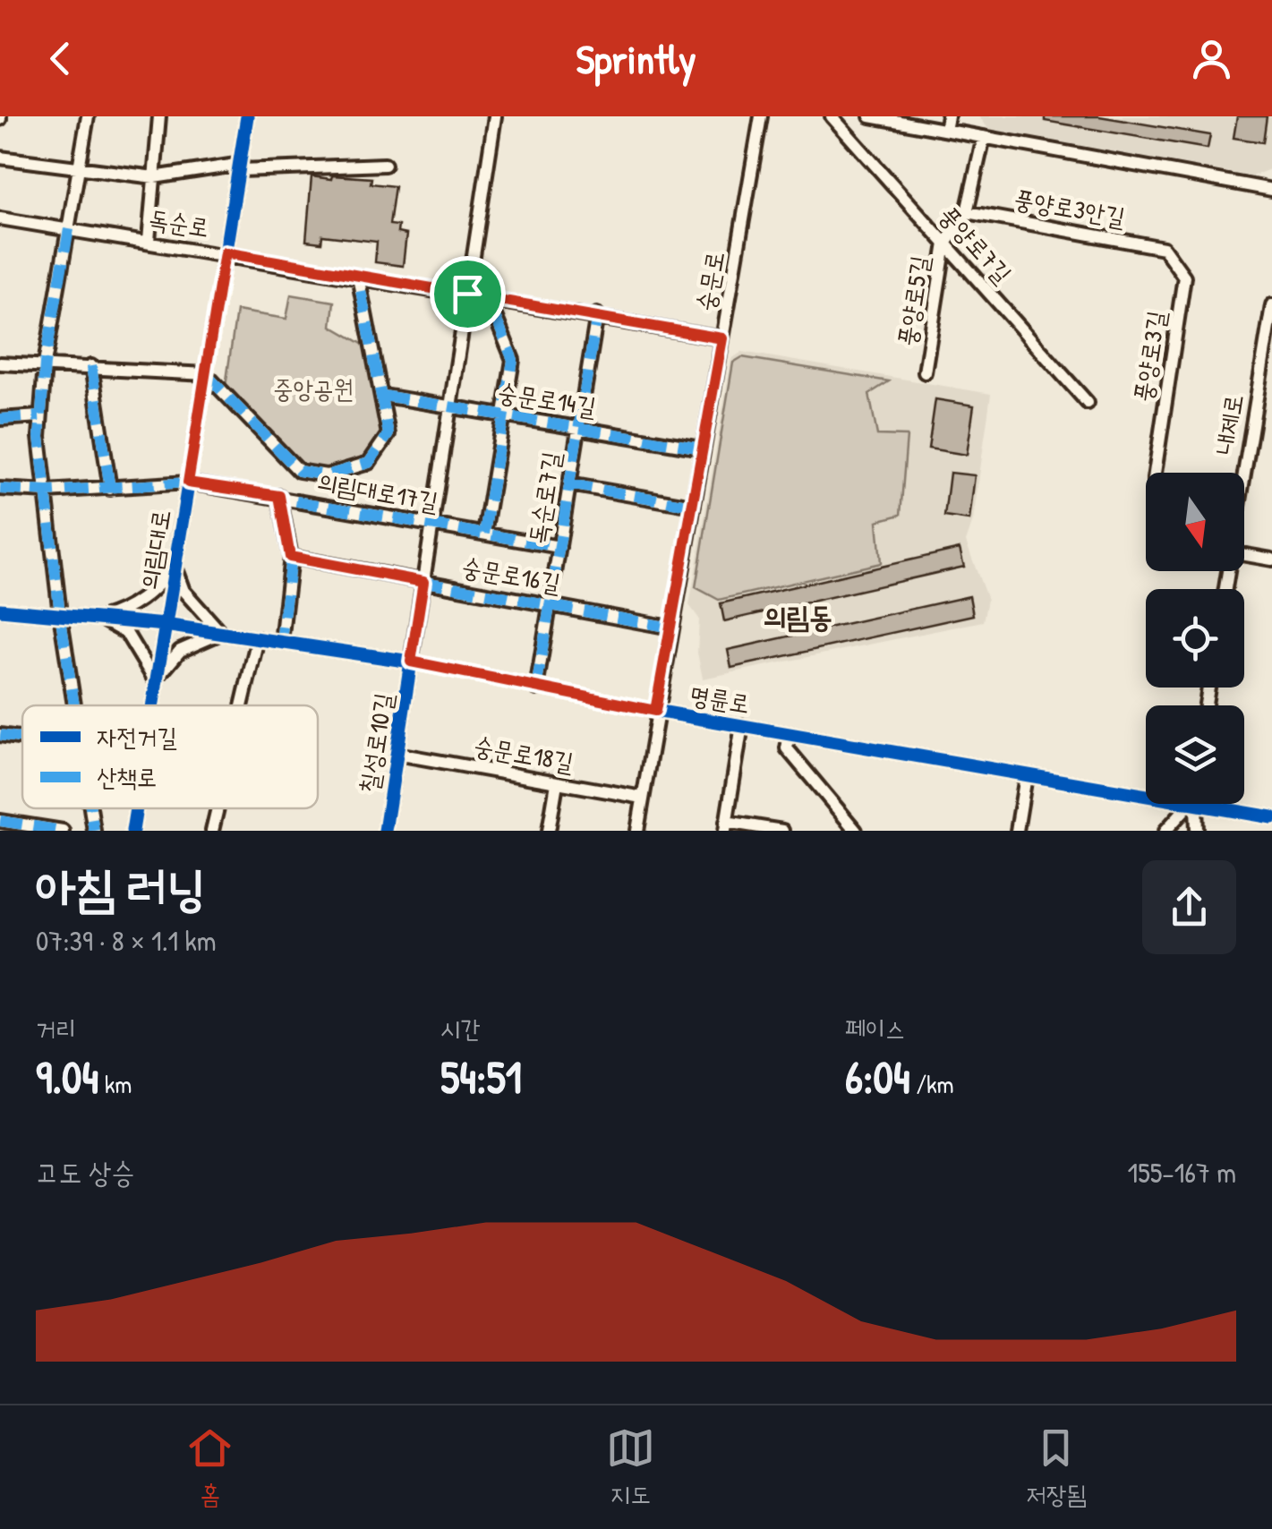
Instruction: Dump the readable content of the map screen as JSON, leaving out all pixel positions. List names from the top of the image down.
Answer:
{
  "streets": {
    "street": [
      "풍양로3안길",
      "독순로",
      "풍양로7길",
      "숭문로",
      "풍양로5길",
      "풍양로3길",
      "숭문로14길",
      "내제로",
      "의림대로17길",
      "독순로7길",
      "의림대로",
      "숭문로16길",
      "명륜로",
      "칠성로10길",
      "숭문로18길"
    ]
  },
  "crossings": [
    ["풍양로3안길", "풍양로5길"],
    ["풍양로3안길", "풍양로3길"],
    ["독순로", "숭문로"],
    ["독순로", "독순로7길"],
    ["독순로", "의림대로"],
    ["독순로", "칠성로10길"],
    ["풍양로7길", "풍양로5길"],
    ["숭문로", "숭문로14길"],
    ["숭문로", "숭문로16길"],
    ["숭문로", "명륜로"],
    ["숭문로", "숭문로18길"],
    ["숭문로14길", "독순로7길"],
    ["숭문로14길", "칠성로10길"],
    ["의림대로17길", "독순로7길"],
    ["의림대로17길", "의림대로"],
    ["의림대로17길", "칠성로10길"],
    ["독순로7길", "숭문로16길"],
    ["독순로7길", "명륜로"],
    ["의림대로", "명륜로"],
    ["숭문로16길", "칠성로10길"],
    ["명륜로", "칠성로10길"],
    ["칠성로10길", "숭문로18길"]
  ],
  "districts": ["의림동"],
  "parks": ["중앙공원"],
  "legend": ["자전거길", "산책로"],
  "north": "bottom",
  "page": {
    "header": "Sprintly",
    "heading": ["아침 러닝", "07:39 · 8 × 1.1 km"],
    "stats": [
      ["거리", "9.04 km"],
      ["시간", "54:51"],
      ["페이스", "6:04 /km"]
    ],
    "chart": ["고도 상승", "155–167 m"],
    "tabs": ["홈", "지도", "저장됨"]
  }
}
